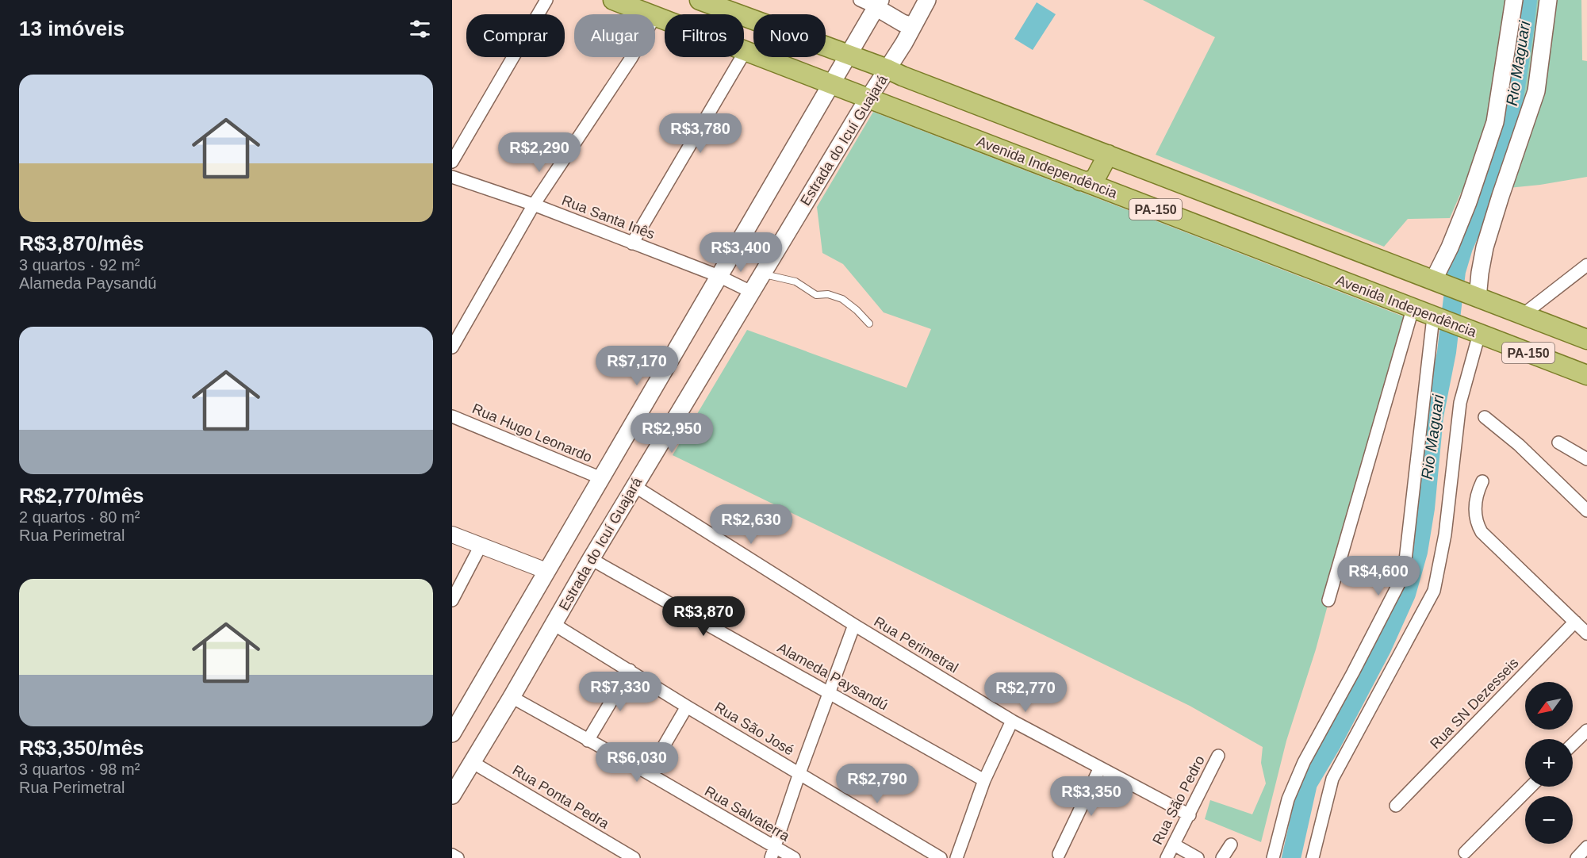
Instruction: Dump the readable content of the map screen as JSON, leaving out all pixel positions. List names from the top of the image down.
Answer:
{
  "streets": {
    "main road": ["Estrada do Icuí Guajará", "Avenida Independência", "PA-150"],
    "street": [
      "Rua Santa Inês",
      "Rua Hugo Leonardo",
      "Rua Perimetral",
      "Alameda Paysandú",
      "Rua SN Dezesseis",
      "Rua São José",
      "Rua Ponta Pedra",
      "Rua São Pedro",
      "Rua Salvaterra"
    ]
  },
  "crossings": [
    ["Estrada do Icuí Guajará", "Avenida Independência"],
    ["Estrada do Icuí Guajará", "PA-150"],
    ["Estrada do Icuí Guajará", "Rua Santa Inês"],
    ["Estrada do Icuí Guajará", "Rua Perimetral"],
    ["Estrada do Icuí Guajará", "Alameda Paysandú"],
    ["Estrada do Icuí Guajará", "Rua São José"],
    ["Estrada do Icuí Guajará", "Rua Ponta Pedra"],
    ["Estrada do Icuí Guajará", "Rua Salvaterra"],
    ["Rua Perimetral", "Rua São Pedro"]
  ],
  "water": ["Rio Maguari"],
  "north": "bottom left",
  "page": {
    "heading": "13 imóveis",
    "chip": [
      "Comprar",
      "Alugar",
      "Filtros",
      "Novo"
    ],
    "list": [
      {
        "name": "R$3,870/mês",
        "note": "3 quartos · 92 m² · Alameda Paysandú"
      },
      {
        "name": "R$2,770/mês",
        "note": "2 quartos · 80 m² · Rua Perimetral"
      },
      {
        "name": "R$3,350/mês",
        "note": "3 quartos · 98 m² · Rua Perimetral"
      }
    ],
    "price": [
      "R$3,780",
      "R$2,290",
      "R$3,400",
      "R$7,170",
      "R$2,950",
      "R$2,630",
      "R$4,600",
      "R$3,870",
      "R$7,330",
      "R$2,770",
      "R$6,030",
      "R$2,790",
      "R$3,350"
    ],
    "map_buttons": ["+", "−"]
  }
}
